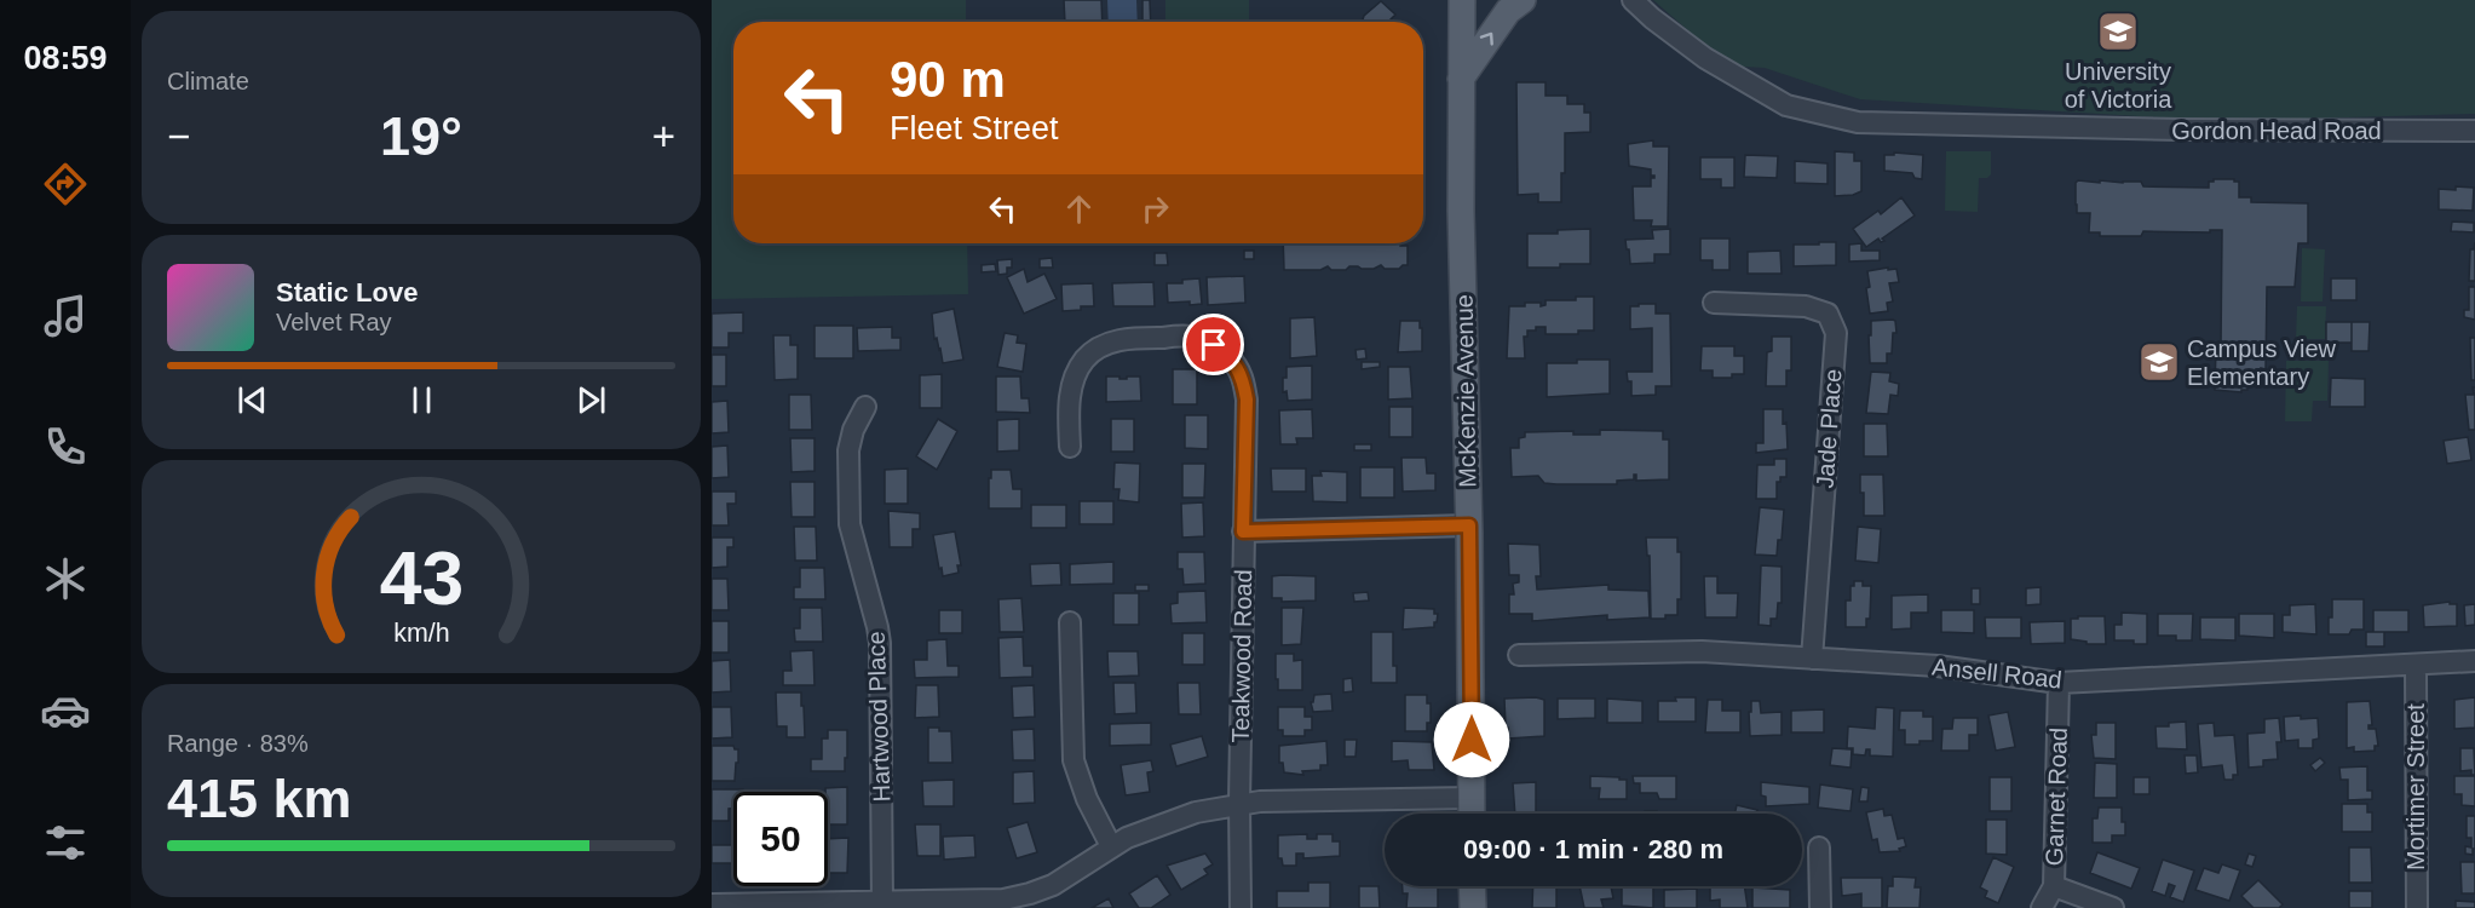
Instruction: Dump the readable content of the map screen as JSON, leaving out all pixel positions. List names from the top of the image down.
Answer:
{
  "streets": {
    "main road": ["McKenzie Avenue"],
    "street": [
      "Gordon Head Road",
      "Jade Place",
      "Teakwood Road",
      "Ansell Road",
      "Hartwood Place",
      "Mortimer Street",
      "Garnet Road"
    ]
  },
  "crossings": [
    ["Jade Place", "Ansell Road"],
    ["Ansell Road", "Mortimer Street"],
    ["Ansell Road", "Garnet Road"]
  ],
  "places": {
    "school or university": ["University of Victoria", "Campus View Elementary"]
  },
  "page": {
    "tabs": "08:59",
    "tile": [
      "Climate",
      ["Range · 83%", "415 km"]
    ],
    "turn": ["90 m", "Fleet Street"],
    "heat": ["−", "19°", "+"],
    "song": ["Static Love", "Velvet Ray"],
    "limit": "50",
    "trip": "09:00 · 1 min · 280 m",
    "gauge": ["43", "km/h"]
  }
}
